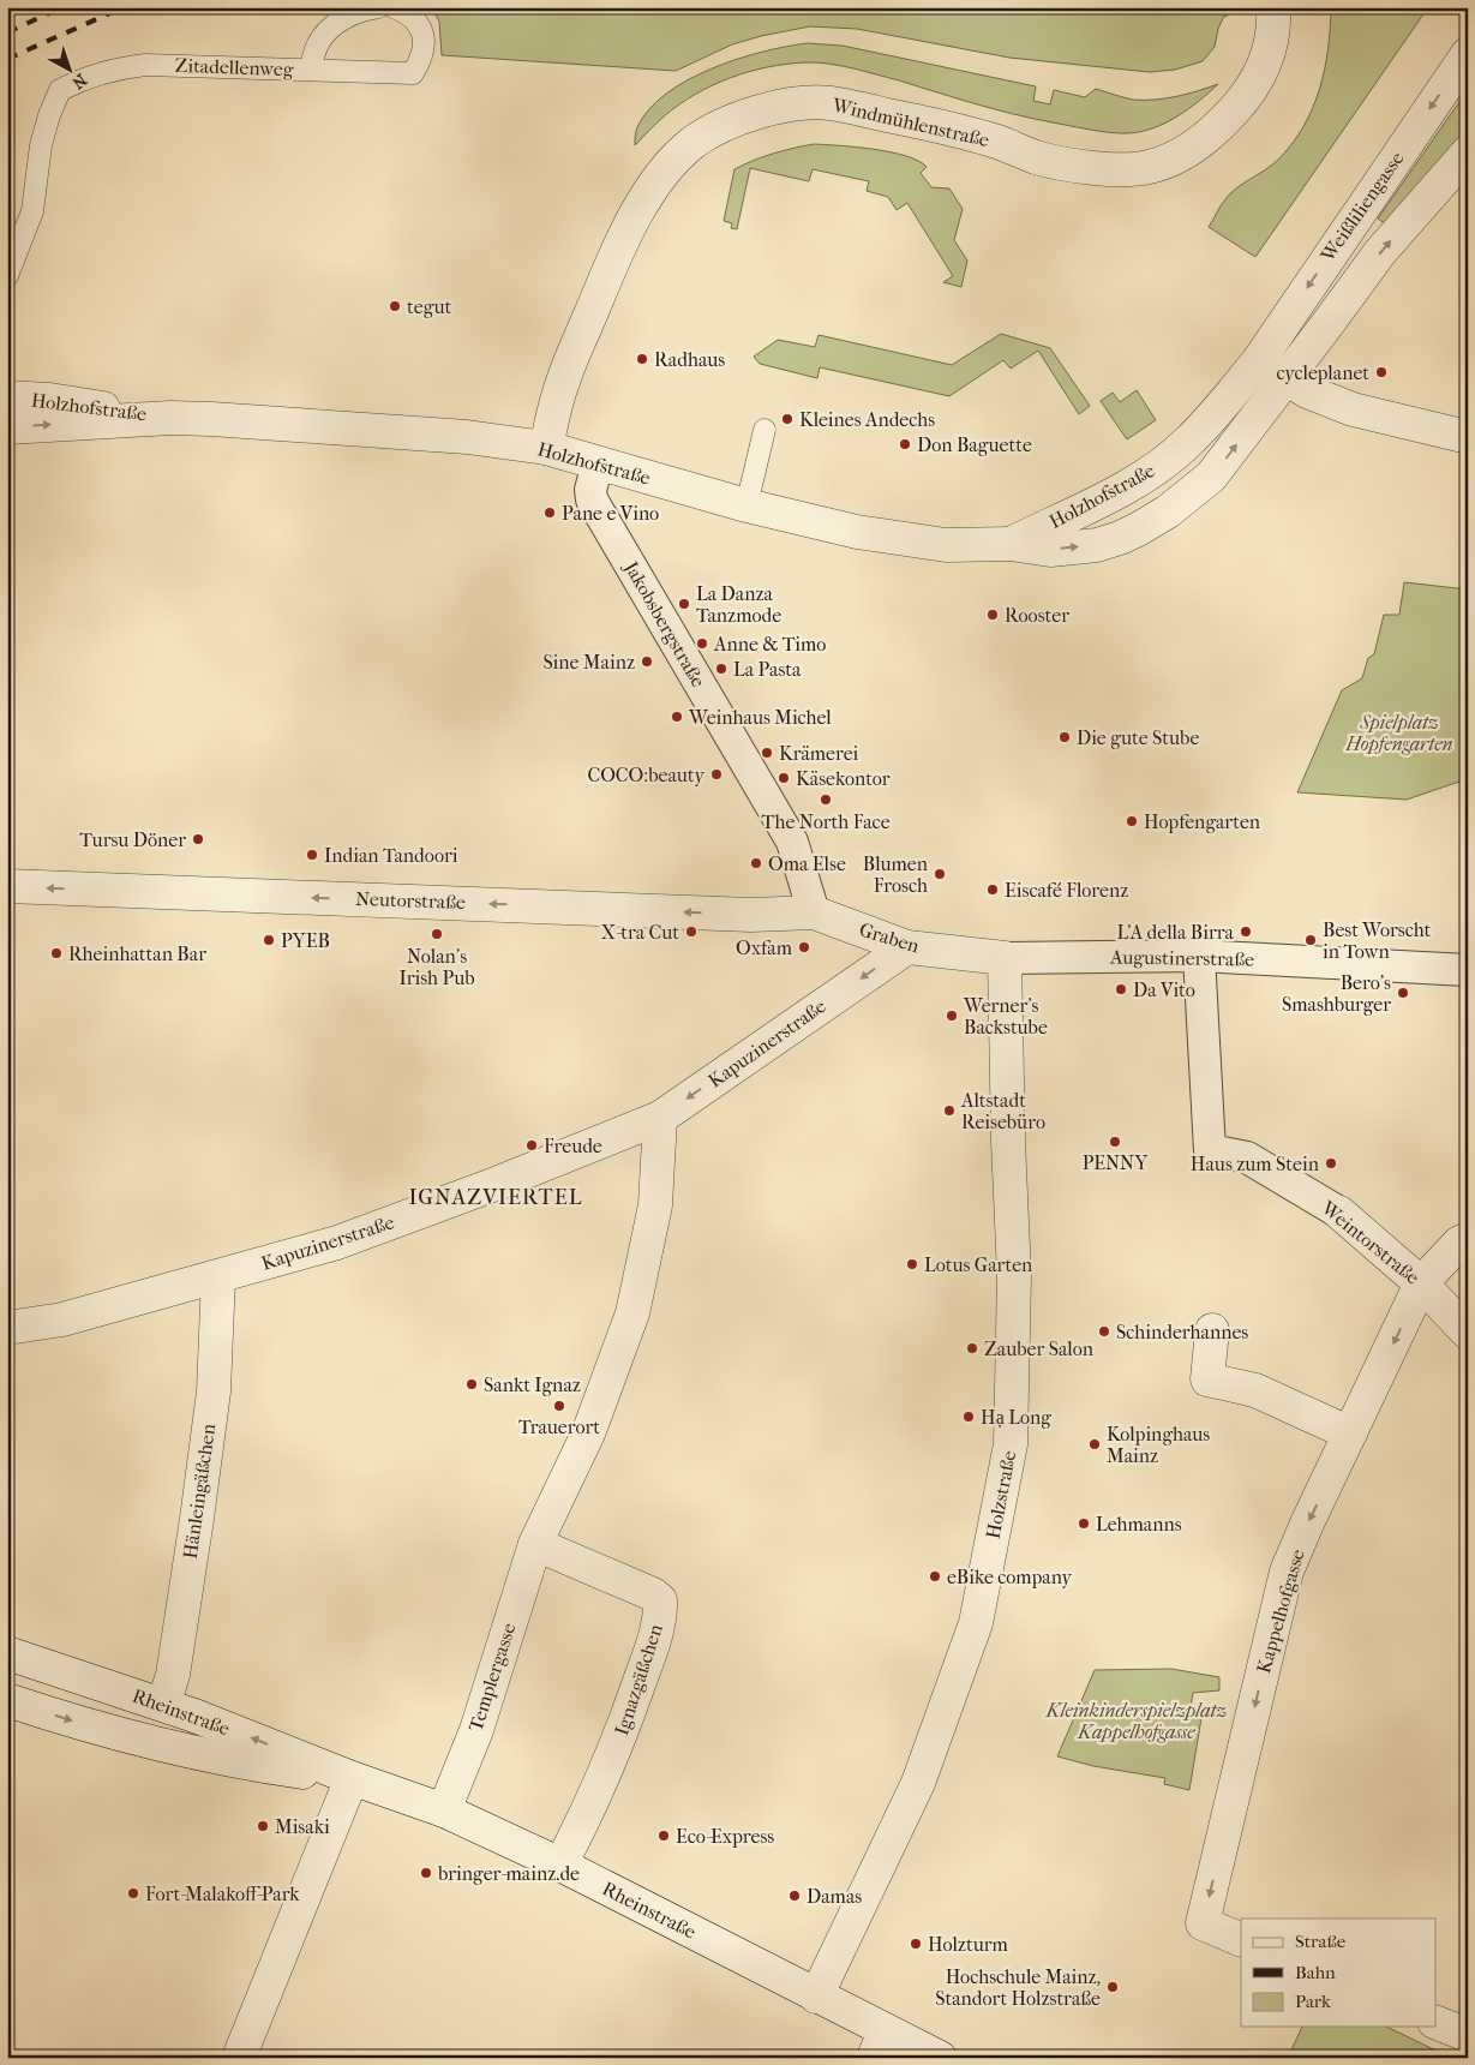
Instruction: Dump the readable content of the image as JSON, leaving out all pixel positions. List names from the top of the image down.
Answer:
{
  "streets": {
    "street": [
      "Windmühlenstraße",
      "Weißliliengasse",
      "Holzhofstraße",
      "Jakobsbergstraße",
      "Neutorstraße",
      "Graben",
      "Augustinerstraße",
      "Kapuzinerstraße",
      "Weintorstraße",
      "Hänleingäßchen",
      "Holzstraße",
      "Kappelhofgasse",
      "Templergasse",
      "Ignazgäßchen",
      "Rheinstraße"
    ],
    "lane": ["Zitadellenweg"]
  },
  "crossings": [
    ["Windmühlenstraße", "Holzhofstraße"],
    ["Weißliliengasse", "Holzhofstraße"],
    ["Holzhofstraße", "Jakobsbergstraße"],
    ["Jakobsbergstraße", "Neutorstraße"],
    ["Jakobsbergstraße", "Graben"],
    ["Neutorstraße", "Graben"],
    ["Graben", "Augustinerstraße"],
    ["Graben", "Kapuzinerstraße"],
    ["Graben", "Holzstraße"],
    ["Augustinerstraße", "Weintorstraße"],
    ["Augustinerstraße", "Holzstraße"],
    ["Kapuzinerstraße", "Hänleingäßchen"],
    ["Weintorstraße", "Kappelhofgasse"],
    ["Hänleingäßchen", "Rheinstraße"],
    ["Holzstraße", "Rheinstraße"],
    ["Templergasse", "Ignazgäßchen"],
    ["Templergasse", "Rheinstraße"],
    ["Ignazgäßchen", "Rheinstraße"]
  ],
  "one_way": ["Neutorstraße", "Kappelhofgasse"],
  "districts": ["IGNAZVIERTEL"],
  "parks": ["Spielplatz Hopfengarten", "Kleinkinderspielzplatz Kappelhofgasse"],
  "places": [
    "tegut",
    "Radhaus",
    "cycleplanet",
    "Kleines Andechs",
    "Don Baguette",
    "Pane e Vino",
    "La Danza Tanzmode",
    "Rooster",
    "Anne & Timo",
    "Sine Mainz",
    "La Pasta",
    "Weinhaus Michel",
    "Die gute Stube",
    "Krämerei",
    "COCO:beauty",
    "Käsekontor",
    "The North Face",
    "Hopfengarten",
    "Tursu Döner",
    "Indian Tandoori",
    "Oma Else",
    "Blumen Frosch",
    "Eiscafé Florenz",
    "X-tra Cut",
    "L'A della Birra",
    "Nolan's Irish Pub",
    "PYEB",
    "Best Worscht in Town",
    "Oxfam",
    "Rheinhattan Bar",
    "Da Vito",
    "Bero's Smashburger",
    "Werner's Backstube",
    "Altstadt Reisebüro",
    "PENNY",
    "Freude",
    "Haus zum Stein",
    "Lotus Garten",
    "Schinderhannes",
    "Zauber Salon",
    "Sankt Ignaz",
    "Trauerort",
    "Hạ Long",
    "Kolpinghaus Mainz",
    "Lehmanns",
    "eBike company",
    "Misaki",
    "Eco-Express",
    "bringer-mainz.de",
    "Fort-Malakoff-Park",
    "Damas",
    "Holzturm",
    "Hochschule Mainz, Standort Holzstraße"
  ],
  "legend": ["Straße", "Bahn", "Park"],
  "north": "bottom right"
}
